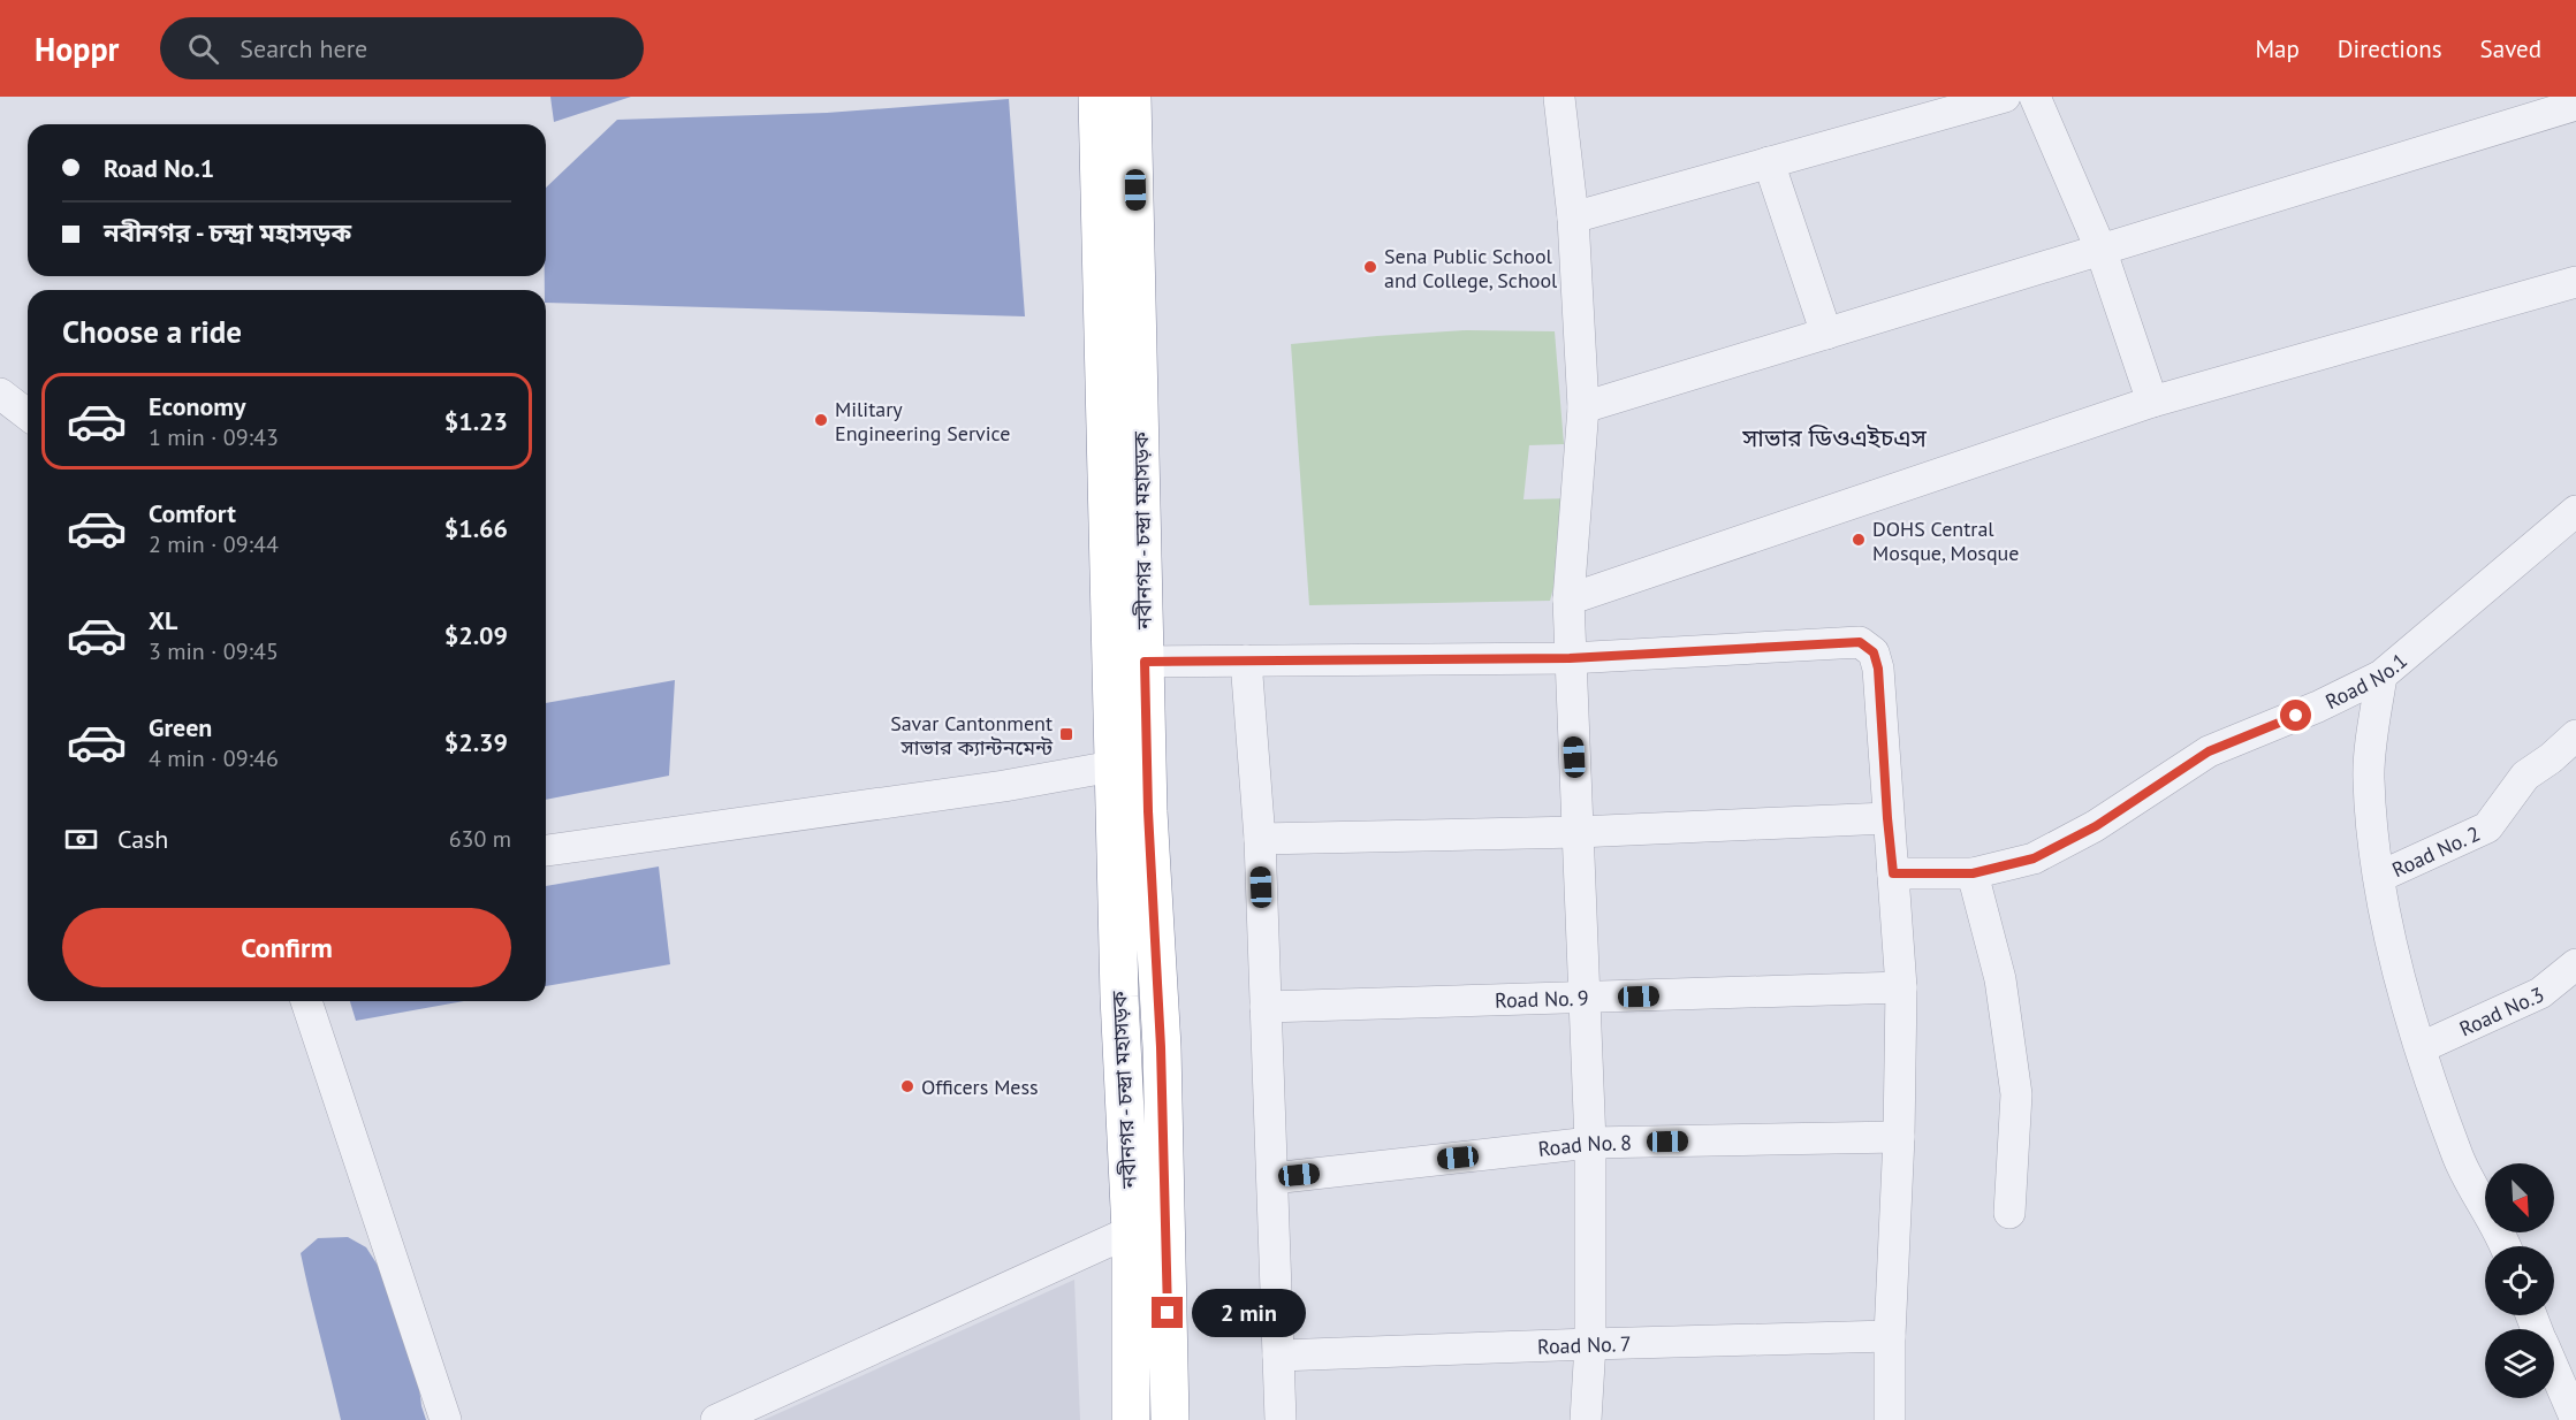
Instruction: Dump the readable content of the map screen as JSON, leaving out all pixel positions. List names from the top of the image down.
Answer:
{
  "streets": {
    "highway": ["নবীনগর - চন্দ্রা মহাসড়ক"],
    "street": [
      "Road No.1",
      "Road No. 2",
      "Road No. 9",
      "Road No.3",
      "Road No. 8",
      "Road No. 7"
    ]
  },
  "districts": ["সাভার ডিওএইচএস"],
  "places": {
    "other": [
      "Sena Public School and College, School",
      "Military Engineering Service",
      "DOHS Central Mosque, Mosque",
      "Officers Mess"
    ],
    "transit": ["Savar Cantonment সাভার ক্যান্টনমেন্ট"]
  },
  "north": "bottom right",
  "page": {
    "header": "Hoppr",
    "search": "Search here",
    "nav": ["Map", "Directions", "Saved"],
    "banner": ["Road No.1", "নবীনগর - চন্দ্রা মহাসড়ক"],
    "heading": "Choose a ride",
    "list": [
      {
        "name": "Economy",
        "note": "1 min · 09:43",
        "value": "$1.23"
      },
      {
        "name": "Comfort",
        "note": "2 min · 09:44",
        "value": "$1.66"
      },
      {
        "name": "XL",
        "note": "3 min · 09:45",
        "value": "$2.09"
      },
      {
        "name": "Green",
        "note": "4 min · 09:46",
        "value": "$2.39"
      }
    ],
    "pay": ["Cash", "630 m"],
    "buttons": "Confirm",
    "bubble": "2 min"
  }
}
